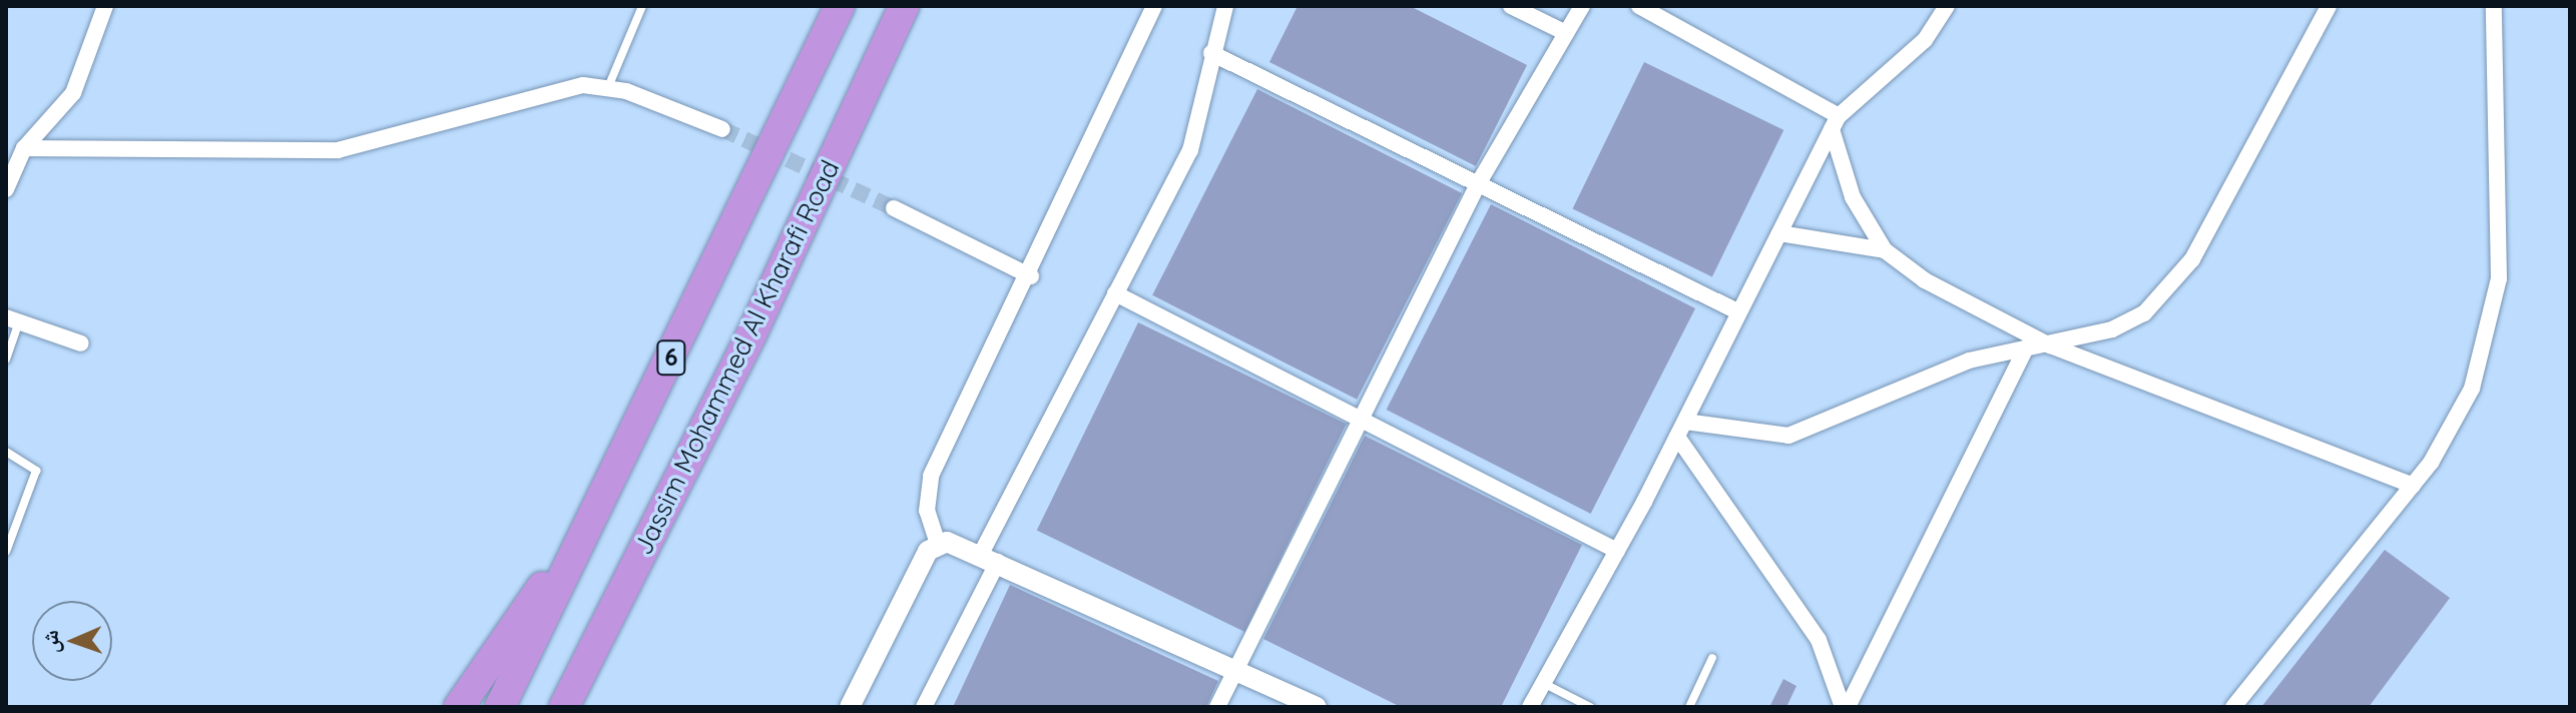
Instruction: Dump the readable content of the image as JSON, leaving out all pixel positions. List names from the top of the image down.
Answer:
{
  "streets": {
    "highway": ["6", "Jassim Mohammed Al Kharafi Road"]
  },
  "north": "left"
}
